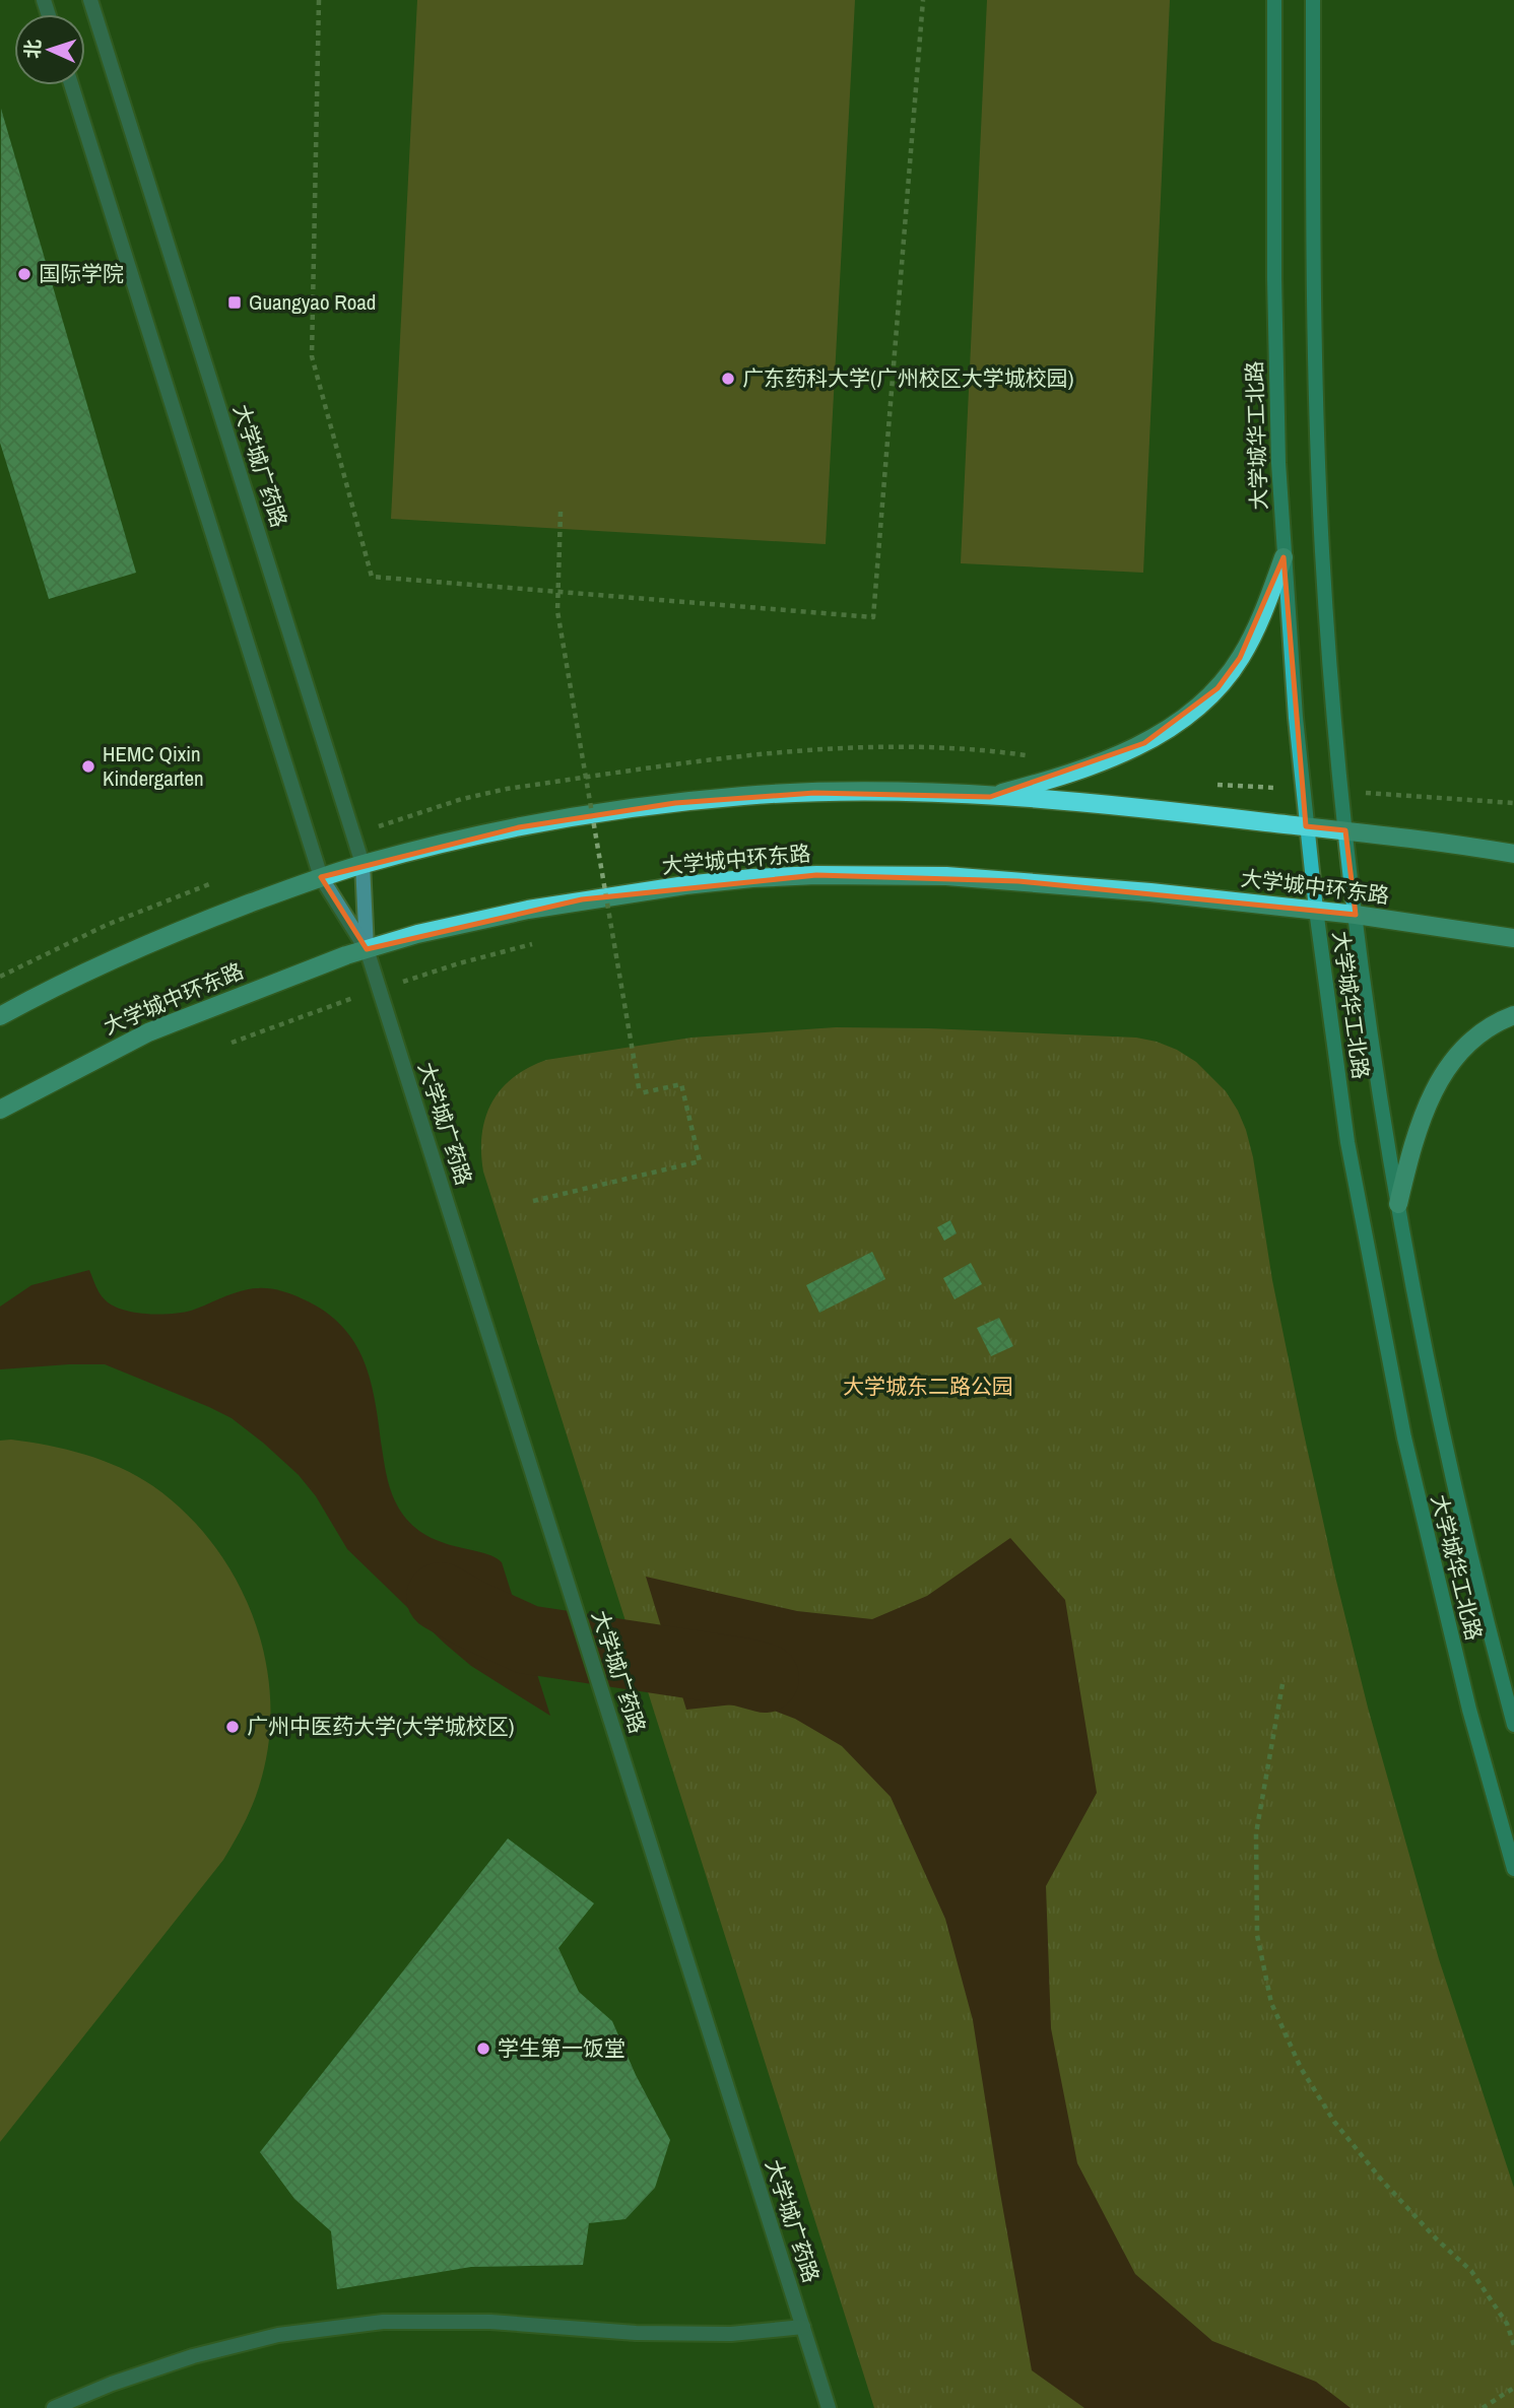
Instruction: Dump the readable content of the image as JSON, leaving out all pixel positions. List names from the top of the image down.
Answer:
{
  "streets": {
    "main road": ["大学城华工北路", "大学城中环东路"],
    "street": ["大学城广药路"]
  },
  "crossings": [
    ["大学城华工北路", "大学城中环东路"],
    ["大学城广药路", "大学城中环东路"]
  ],
  "parks": ["大学城东二路公园"],
  "places": {
    "other": [
      "国际学院",
      "广东药科大学(广州校区大学城校园)",
      "HEMC Qixin Kindergarten",
      "广州中医药大学(大学城校区)",
      "学生第一饭堂"
    ],
    "transit": ["Guangyao Road"]
  },
  "north": "left"
}
